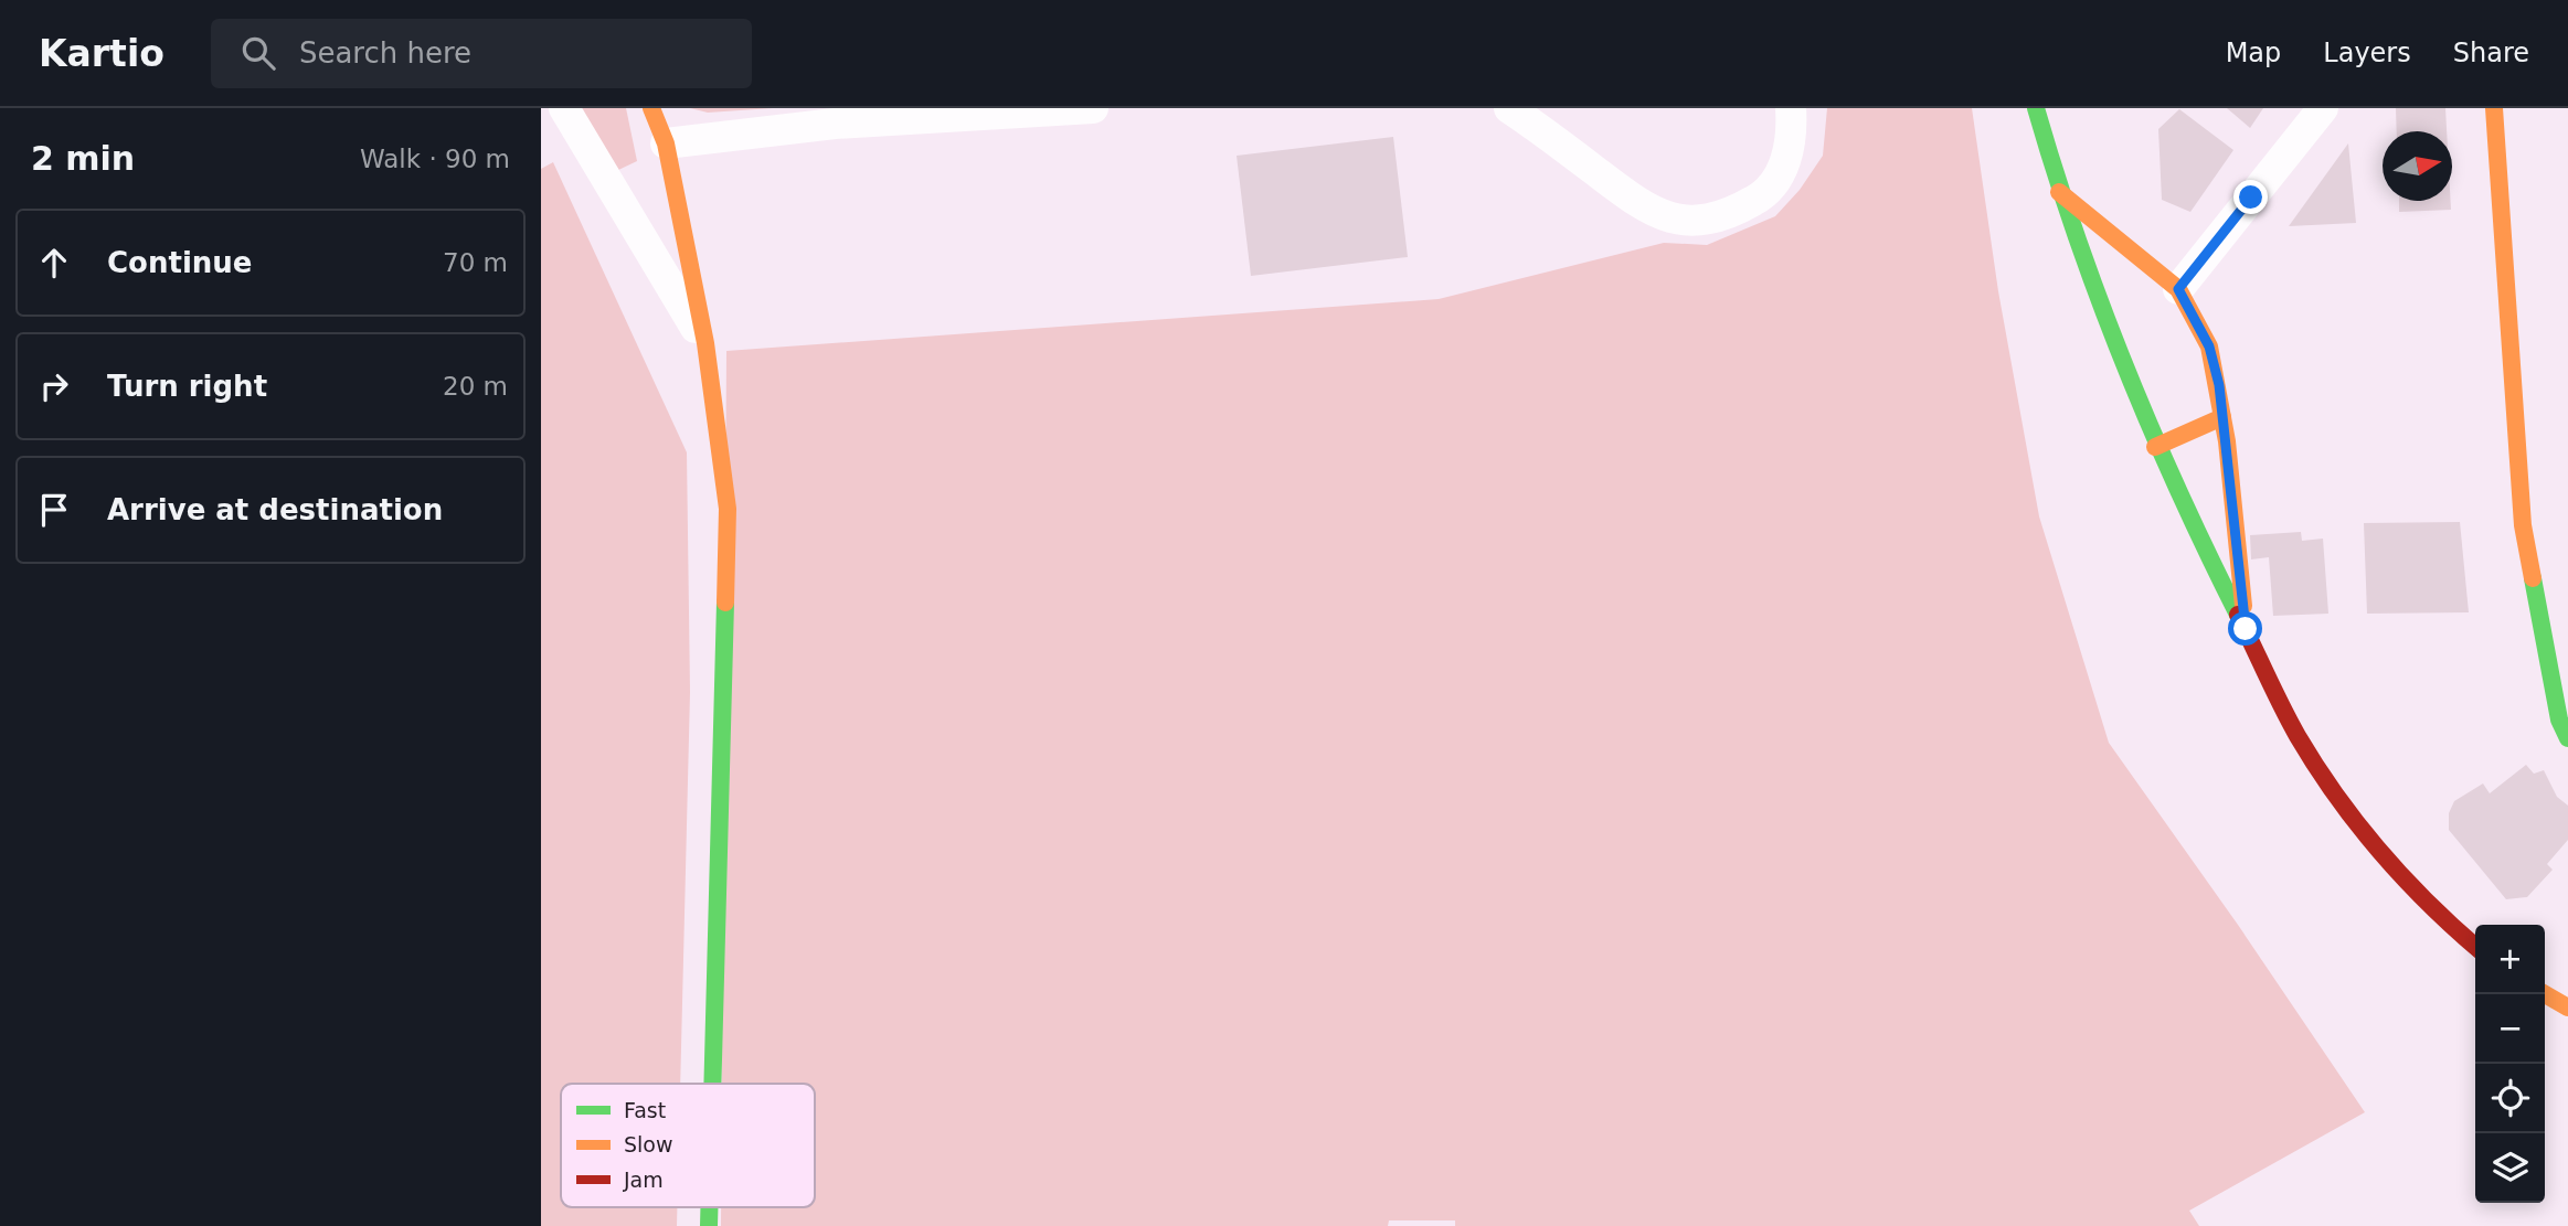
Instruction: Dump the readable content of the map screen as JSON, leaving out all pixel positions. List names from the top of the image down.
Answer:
{
  "legend": ["Fast", "Slow", "Jam"],
  "north": "right",
  "page": {
    "header": "Kartio",
    "search": "Search here",
    "nav": ["Map", "Layers", "Share"],
    "heading": ["2 min", "Walk · 90 m"],
    "list": [
      ["Continue", "70 m"],
      ["Turn right", "20 m"],
      "Arrive at destination"
    ],
    "map_buttons": ["+", "−"]
  }
}
